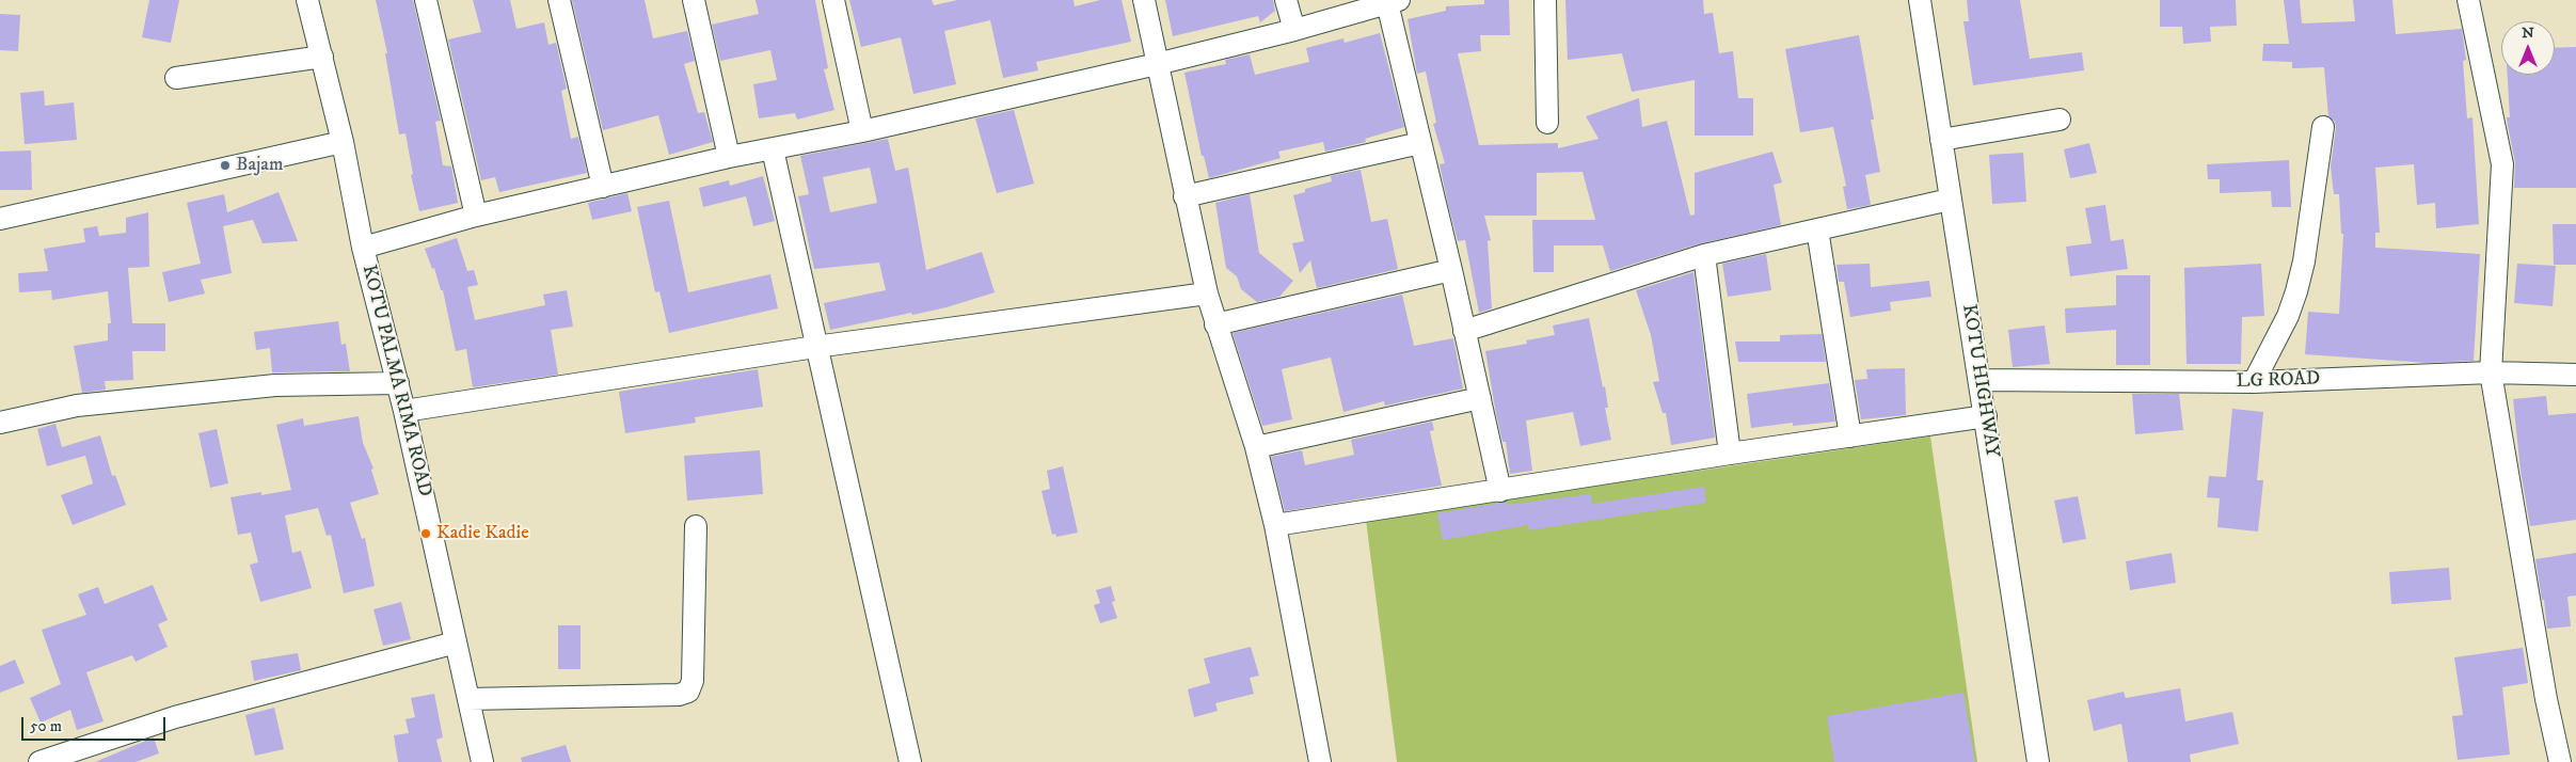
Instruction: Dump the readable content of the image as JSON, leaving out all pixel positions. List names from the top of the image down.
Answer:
{
  "streets": {
    "street": ["KOTU PALMA RIMA ROAD", "KOTU HIGHWAY", "LG ROAD"]
  },
  "crossings": [
    ["KOTU HIGHWAY", "LG ROAD"]
  ],
  "places": ["Bajam", "Kadie Kadie"],
  "scale_bar": "50 m",
  "north": "top"
}
